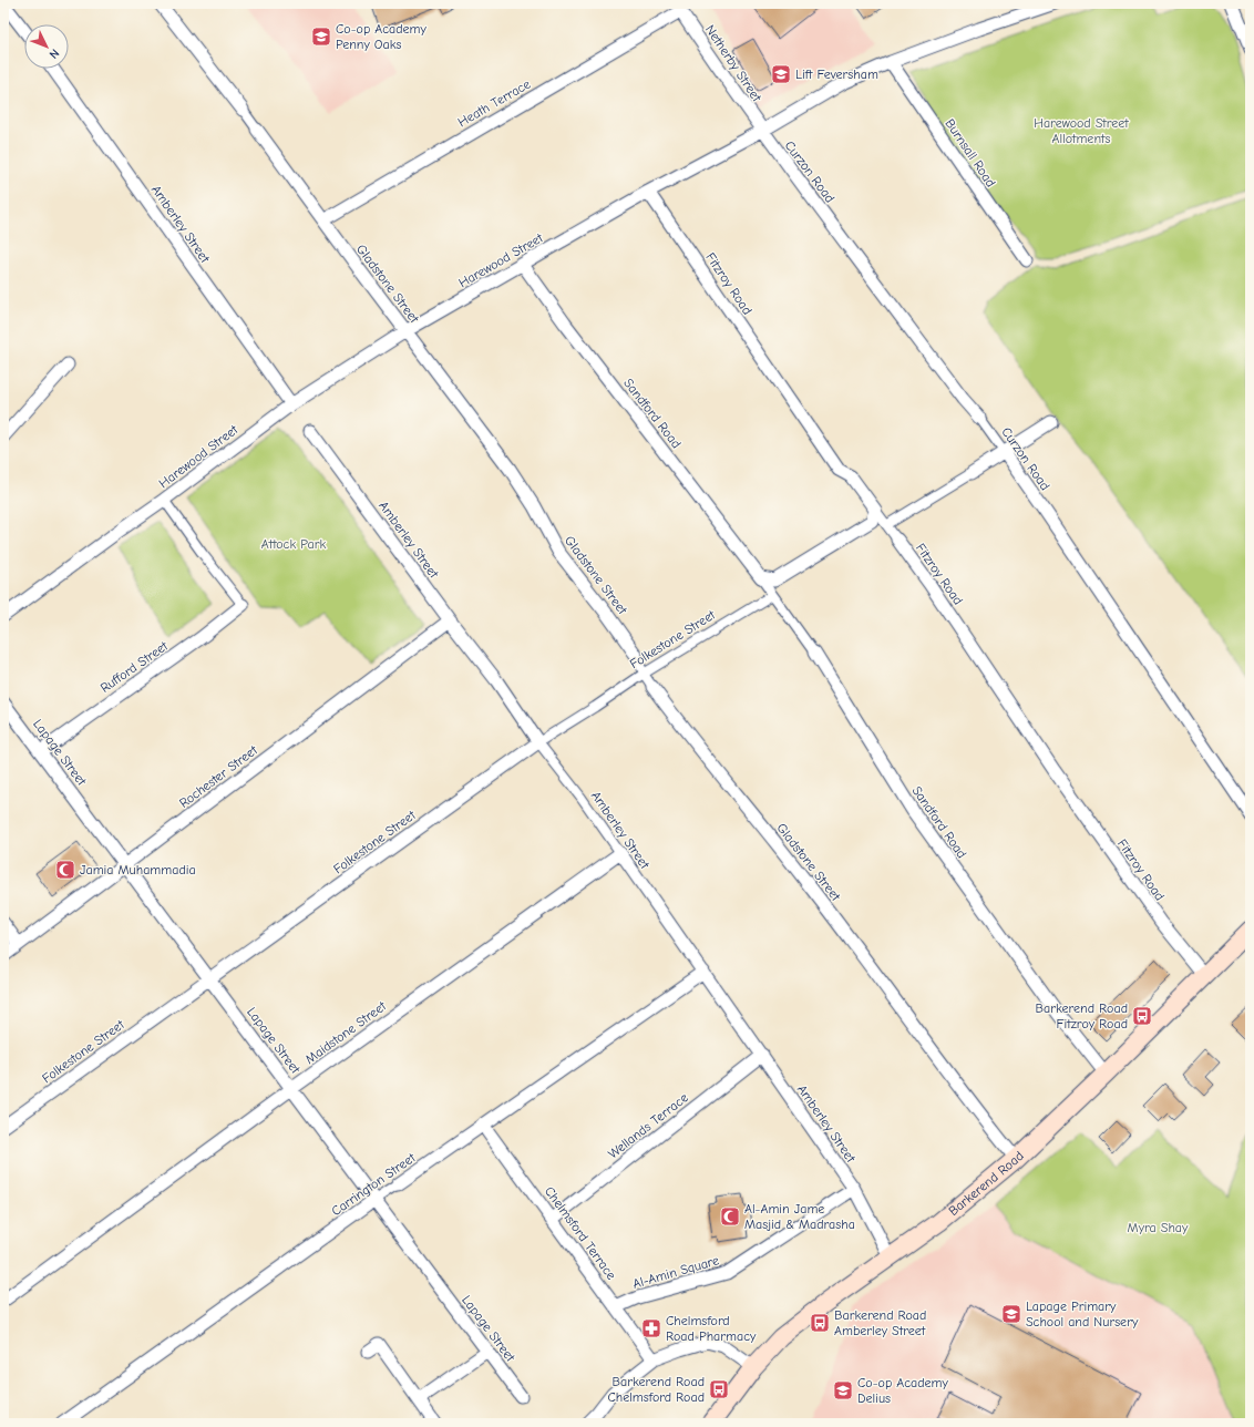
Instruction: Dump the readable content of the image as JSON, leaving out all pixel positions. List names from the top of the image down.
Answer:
{
  "streets": {
    "main road": ["Barkerend Road"],
    "street": [
      "Netherby Street",
      "Heath Terrace",
      "Burnsall Road",
      "Curzon Road",
      "Amberley Street",
      "Harewood Street",
      "Gladstone Street",
      "Fitzroy Road",
      "Sandford Road",
      "Folkestone Street",
      "Rufford Street",
      "Lapage Street",
      "Rochester Street",
      "Maidstone Street",
      "Wellands Terrace",
      "Carrington Street",
      "Chelmsford Terrace",
      "Al-Amin Square"
    ]
  },
  "crossings": [
    ["Netherby Street", "Heath Terrace"],
    ["Netherby Street", "Curzon Road"],
    ["Netherby Street", "Harewood Street"],
    ["Heath Terrace", "Gladstone Street"],
    ["Burnsall Road", "Harewood Street"],
    ["Curzon Road", "Harewood Street"],
    ["Amberley Street", "Harewood Street"],
    ["Amberley Street", "Folkestone Street"],
    ["Amberley Street", "Rochester Street"],
    ["Amberley Street", "Maidstone Street"],
    ["Amberley Street", "Wellands Terrace"],
    ["Amberley Street", "Barkerend Road"],
    ["Amberley Street", "Carrington Street"],
    ["Amberley Street", "Al-Amin Square"],
    ["Harewood Street", "Gladstone Street"],
    ["Harewood Street", "Fitzroy Road"],
    ["Harewood Street", "Sandford Road"],
    ["Gladstone Street", "Folkestone Street"],
    ["Gladstone Street", "Barkerend Road"],
    ["Fitzroy Road", "Barkerend Road"],
    ["Sandford Road", "Folkestone Street"],
    ["Sandford Road", "Barkerend Road"],
    ["Folkestone Street", "Lapage Street"],
    ["Rufford Street", "Lapage Street"],
    ["Lapage Street", "Rochester Street"],
    ["Lapage Street", "Maidstone Street"],
    ["Lapage Street", "Carrington Street"],
    ["Wellands Terrace", "Chelmsford Terrace"],
    ["Carrington Street", "Chelmsford Terrace"],
    ["Chelmsford Terrace", "Al-Amin Square"]
  ],
  "parks": ["Harewood Street Allotments", "Attock Park", "Myra Shay"],
  "places": {
    "school or university": [
      "Co-op Academy Penny Oaks",
      "Lift Feversham",
      "Lapage Primary School and Nursery",
      "Co-op Academy Delius"
    ],
    "mosque": ["Jamia Muhammadia", "Al-Amin Jame Masjid & Madrasha"],
    "bus stop": ["Barkerend Road Fitzroy Road", "Barkerend Road Amberley Street", "Barkerend Road Chelmsford Road"],
    "pharmacy": ["Chelmsford Road Pharmacy"]
  },
  "north": "bottom right"
}
